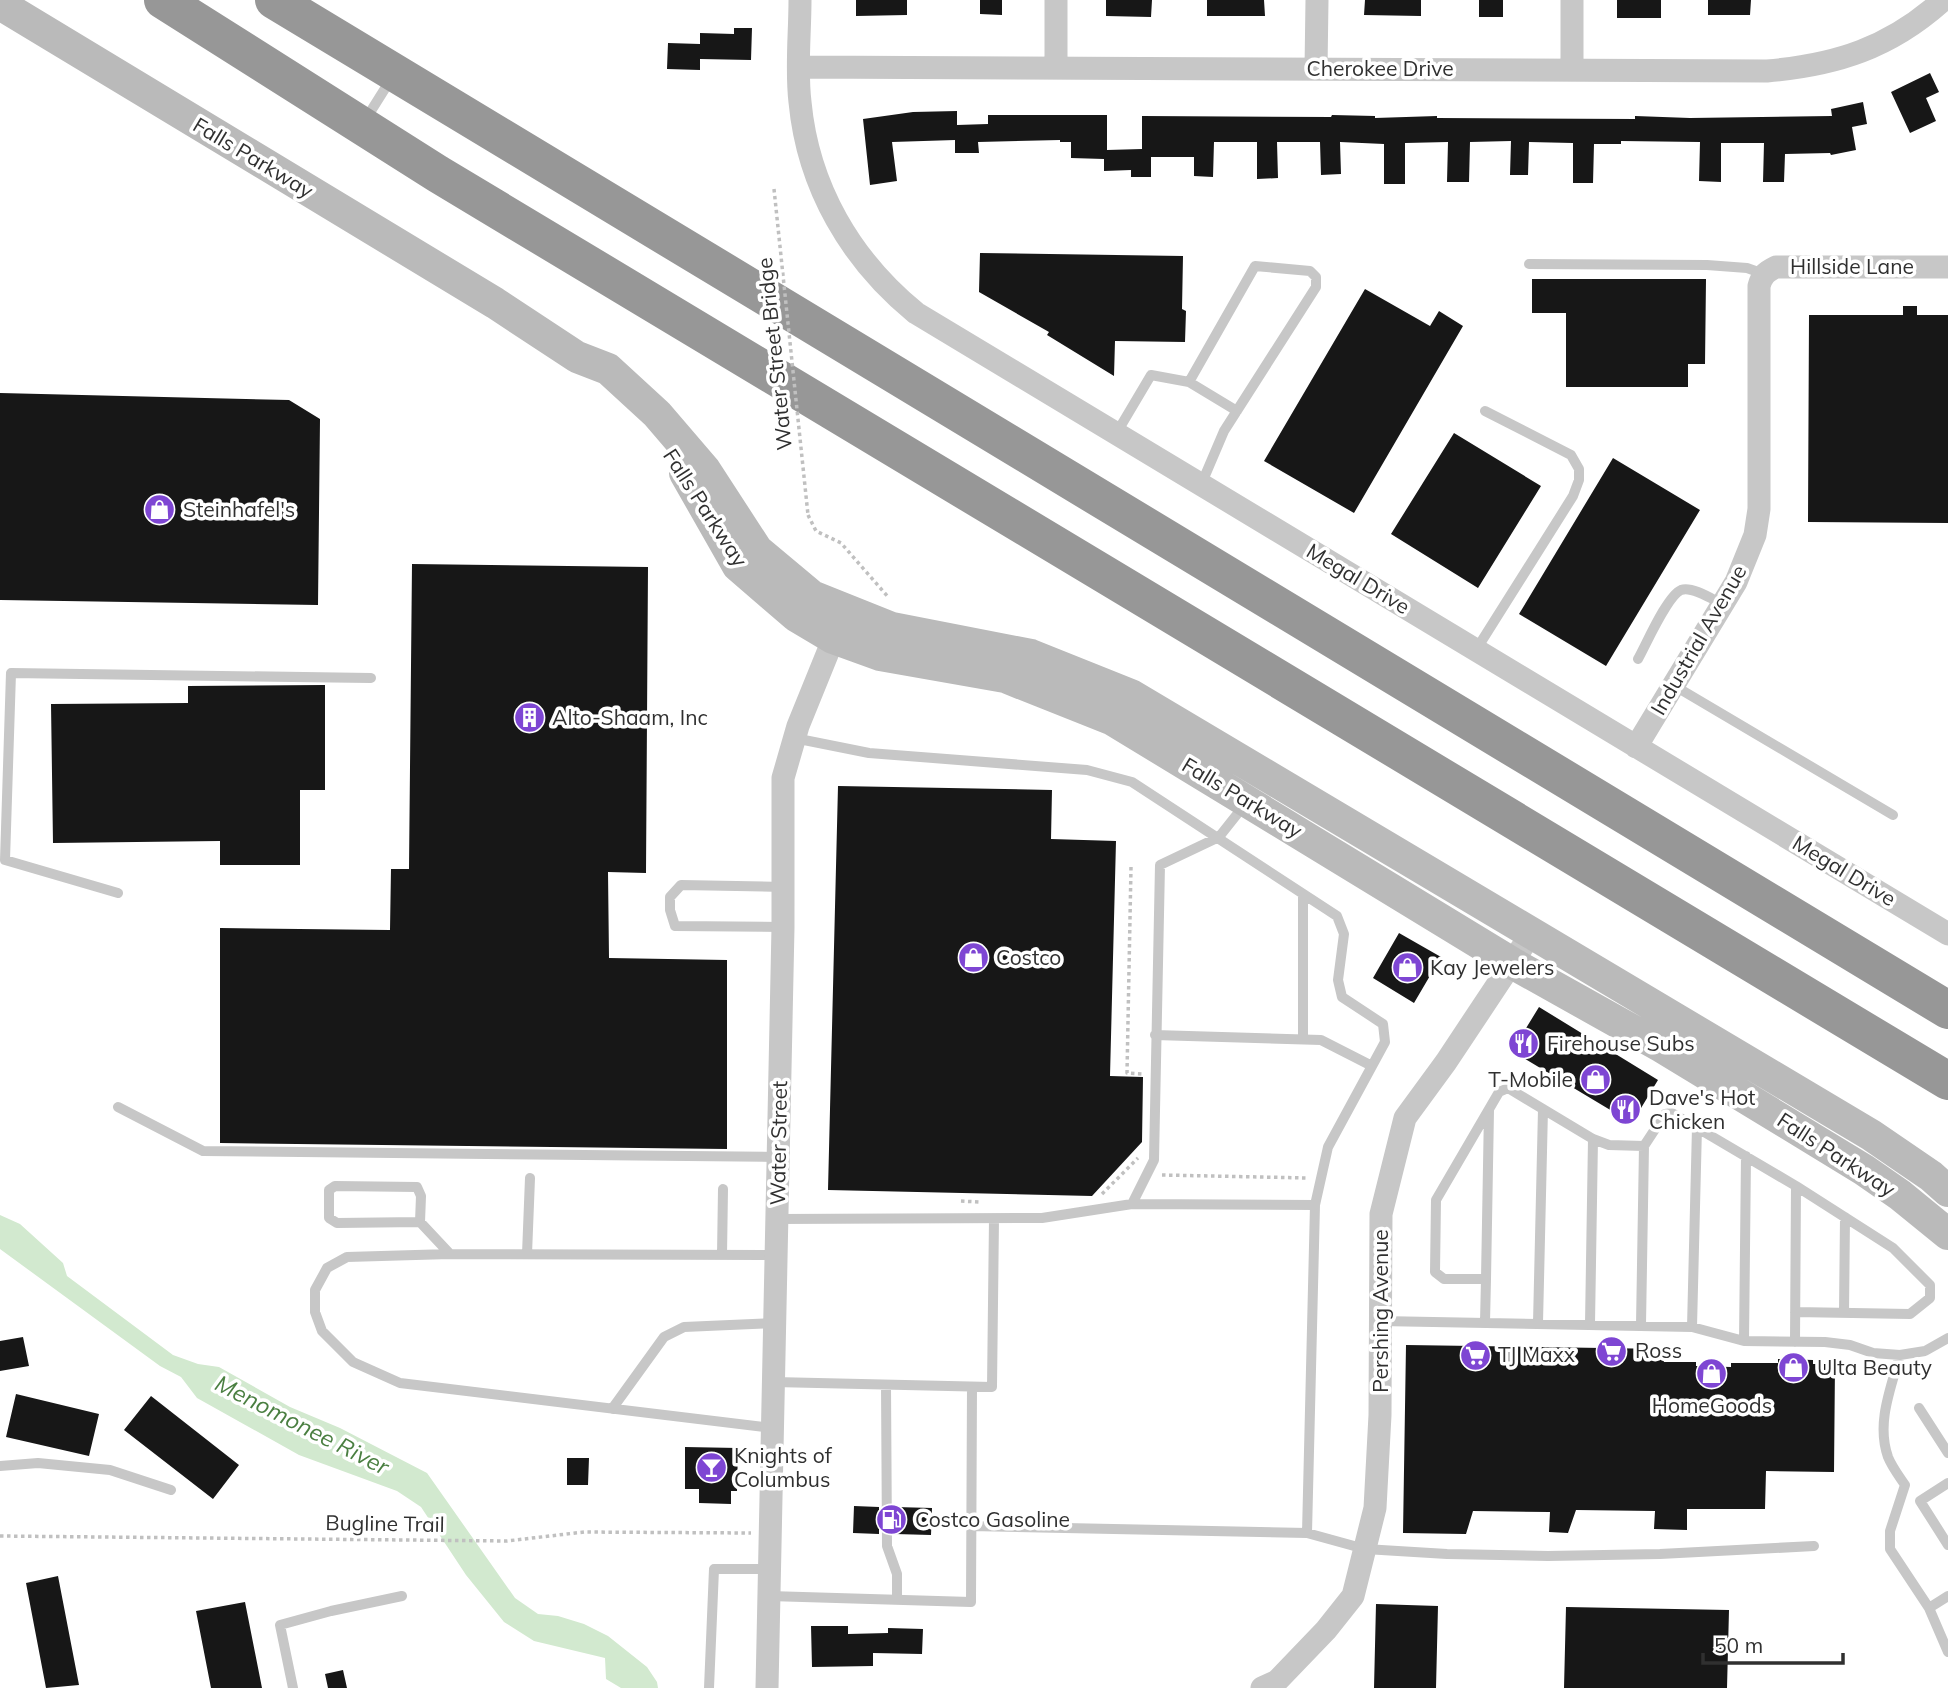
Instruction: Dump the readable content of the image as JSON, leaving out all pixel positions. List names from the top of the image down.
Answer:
{
  "streets": {
    "street": [
      "Cherokee Drive",
      "Falls Parkway",
      "Hillside Lane",
      "Megal Drive",
      "Industrial Avenue",
      "Water Street",
      "Pershing Avenue"
    ],
    "path": ["Water Street Bridge", "Bugline Trail"]
  },
  "crossings": [
    ["Cherokee Drive", "Megal Drive"],
    ["Falls Parkway", "Water Street"],
    ["Falls Parkway", "Pershing Avenue"],
    ["Hillside Lane", "Industrial Avenue"],
    ["Megal Drive", "Industrial Avenue"],
    ["Water Street", "Bugline Trail"]
  ],
  "water": ["Menomonee River"],
  "places": {
    "shop": [
      "Steinhafel's",
      "Costco",
      "Kay Jewelers",
      "T-Mobile",
      "Ulta Beauty",
      "HomeGoods"
    ],
    "building": ["Alto-Shaam, Inc"],
    "restaurant": ["Firehouse Subs", "Dave's Hot Chicken"],
    "supermarket": ["Ross", "TJ Maxx"],
    "bar": ["Knights of Columbus"],
    "fuel station": ["Costco Gasoline"]
  },
  "scale_bar": "50 m"
}
